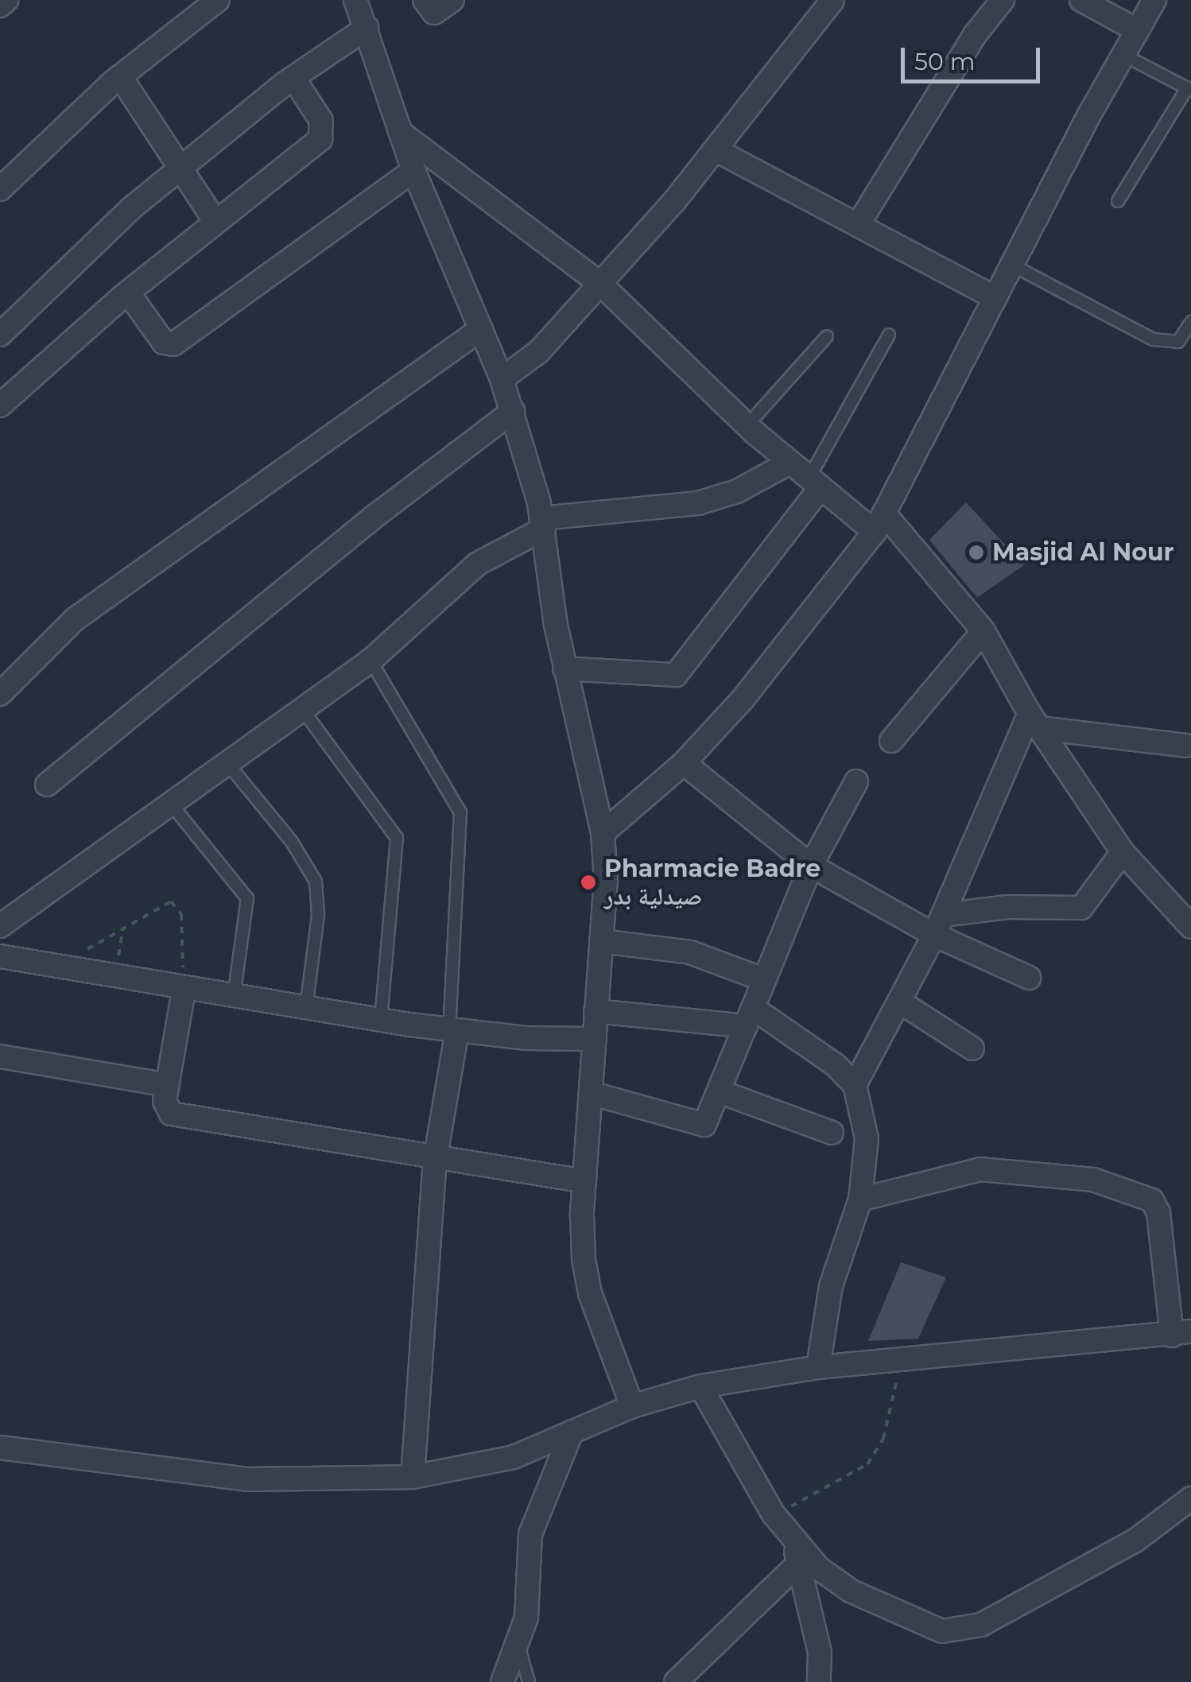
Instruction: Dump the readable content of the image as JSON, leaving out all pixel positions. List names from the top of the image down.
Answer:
{
  "places": ["Masjid Al Nour", "Pharmacie Badre صيدلية بدر"],
  "scale_bar": "50 m"
}
